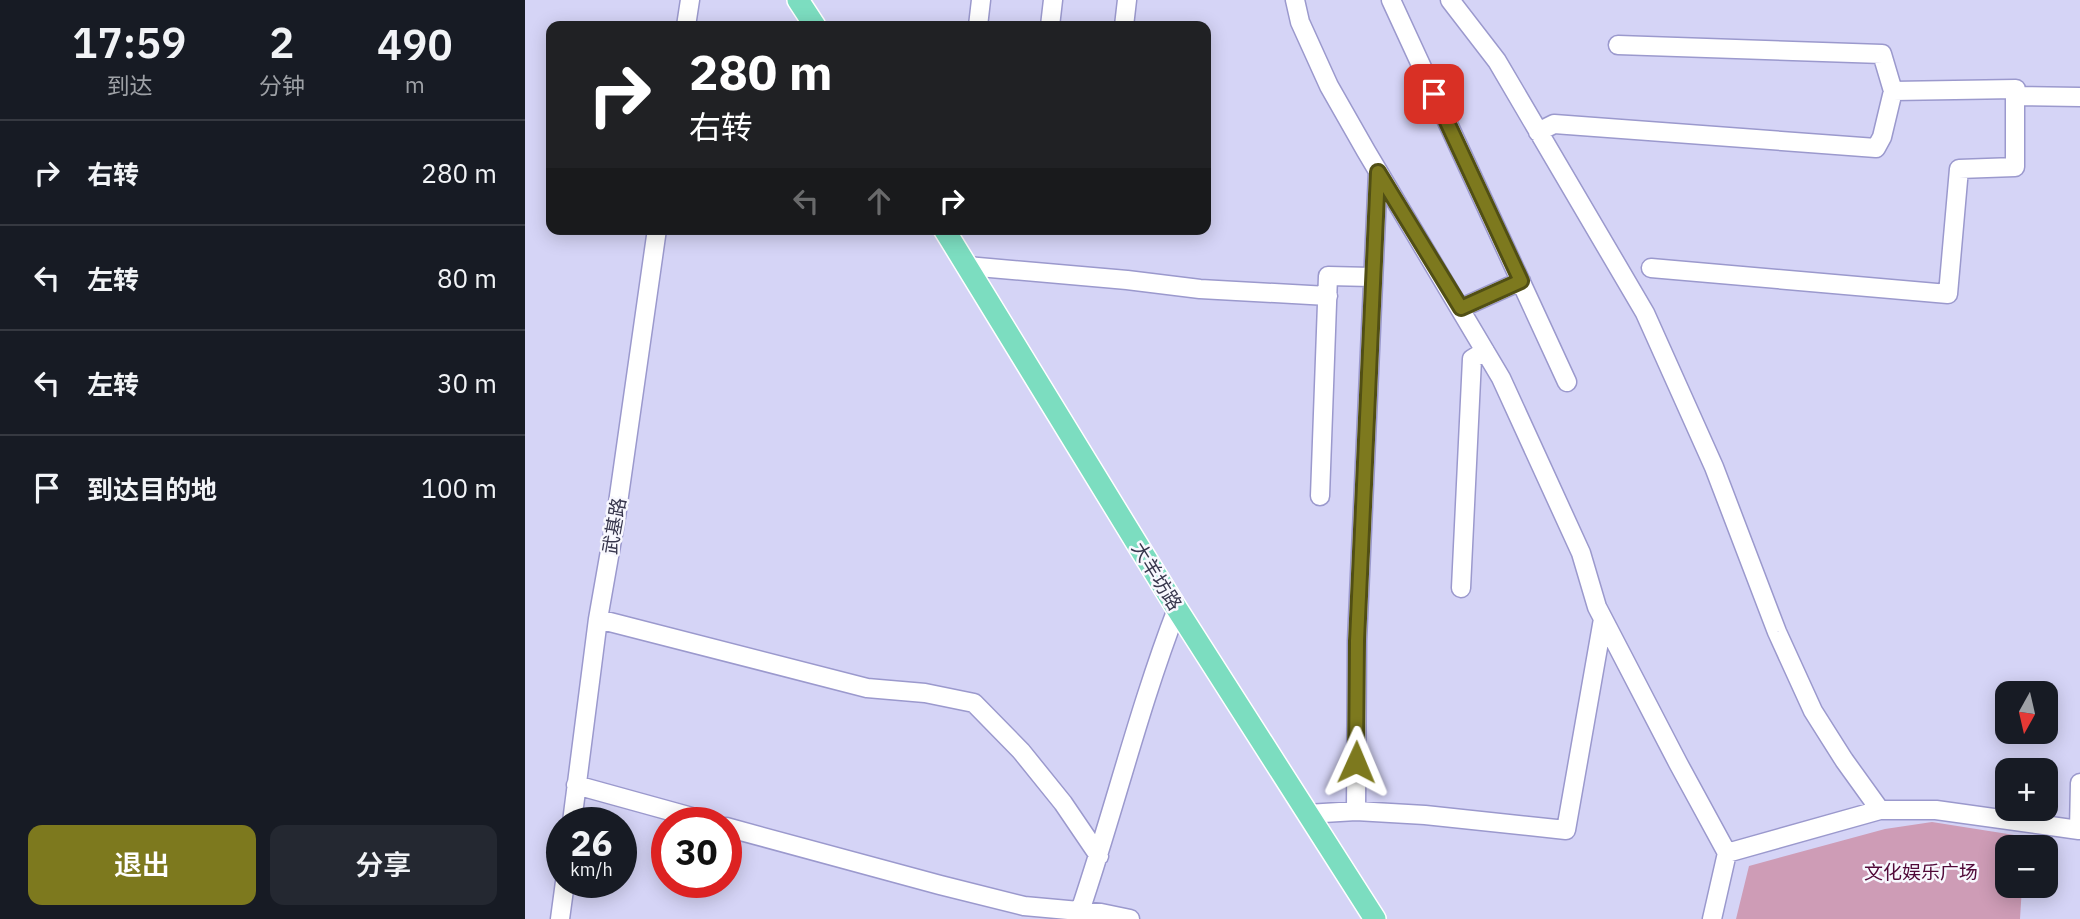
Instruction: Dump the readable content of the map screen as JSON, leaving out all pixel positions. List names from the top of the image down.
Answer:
{
  "streets": {
    "main road": ["大羊坊路"],
    "street": ["武基路"]
  },
  "parks": ["文化娱乐广场"],
  "north": "bottom",
  "page": {
    "eta": [
      "17:59",
      "到达",
      "2",
      "分钟",
      "490",
      "m"
    ],
    "turn": ["280 m", "右转"],
    "list": [
      {
        "name": "右转",
        "value": "280 m"
      },
      {
        "name": "左转",
        "value": "80 m"
      },
      {
        "name": "左转",
        "value": "30 m"
      },
      {
        "name": "到达目的地",
        "value": "100 m"
      }
    ],
    "map_buttons": ["+", "−"],
    "speed": "26 km/h",
    "limit": "30",
    "buttons": ["退出", "分享"]
  }
}
